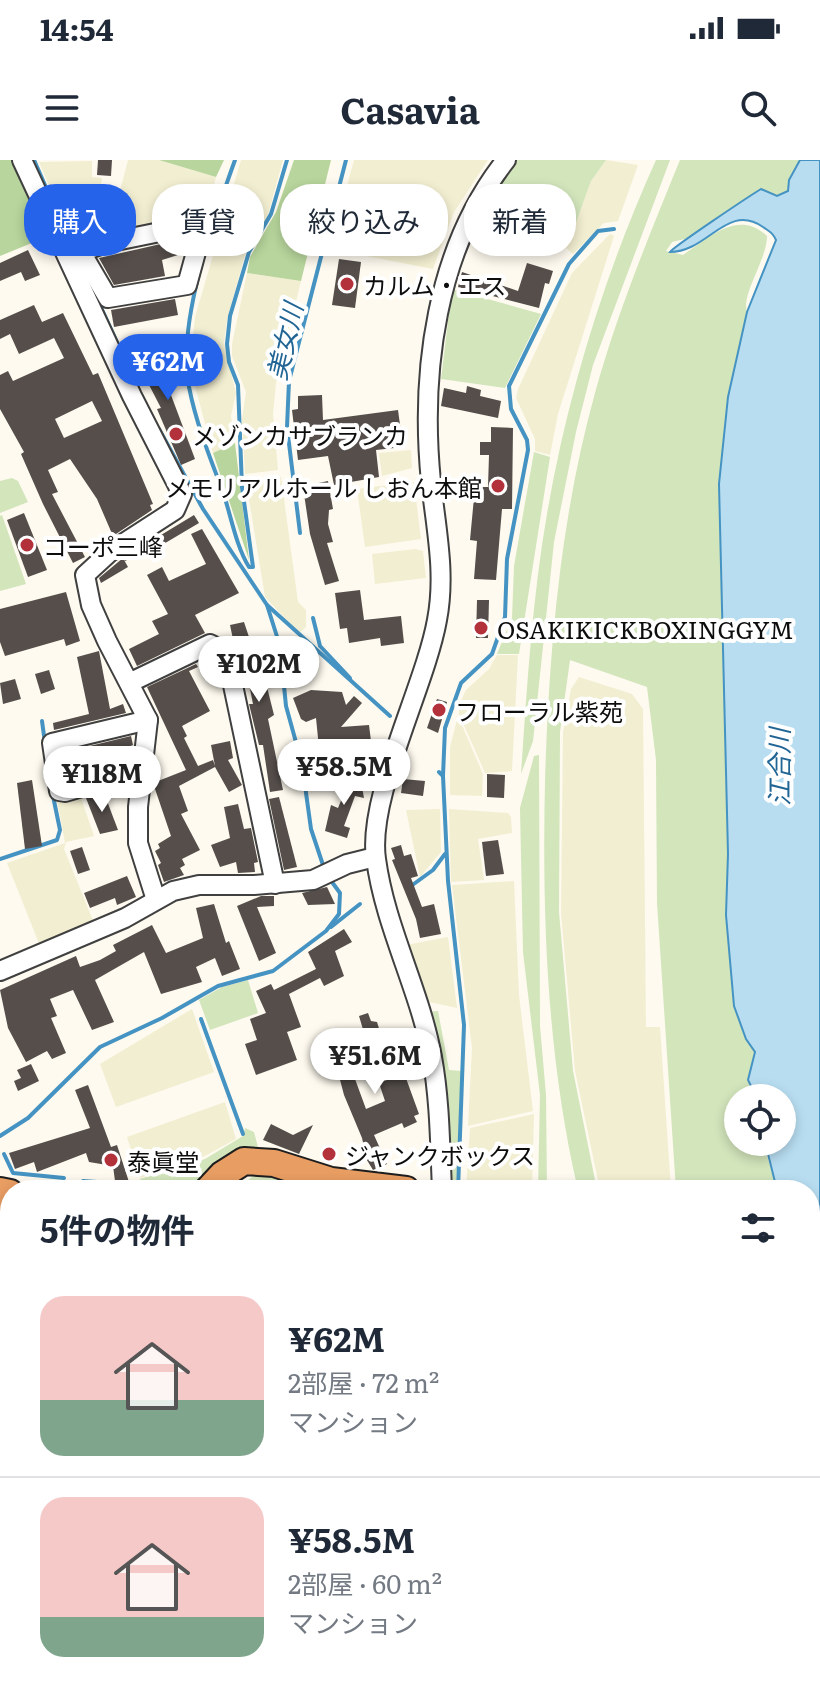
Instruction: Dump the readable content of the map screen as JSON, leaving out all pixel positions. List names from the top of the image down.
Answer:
{
  "water": ["美女川", "江合川"],
  "places": [
    "カルム・エス",
    "メゾンカサブランカ",
    "メモリアルホール しおん本館",
    "コーポ三峰",
    "OSAKIKICKBOXINGGYM",
    "フローラル紫苑",
    "ジャンクボックス",
    "泰眞堂"
  ],
  "page": {
    "status": "14:54",
    "header": "Casavia",
    "chip": [
      "購入",
      "賃貸",
      "絞り込み",
      "新着"
    ],
    "price": [
      "¥62M",
      "¥102M",
      "¥58.5M",
      "¥118M",
      "¥51.6M"
    ],
    "heading": "5件の物件",
    "list": [
      {
        "name": "¥62M",
        "note": "2部屋 · 72 m² · マンション"
      },
      {
        "name": "¥58.5M",
        "note": "2部屋 · 60 m² · マンション"
      }
    ]
  }
}
